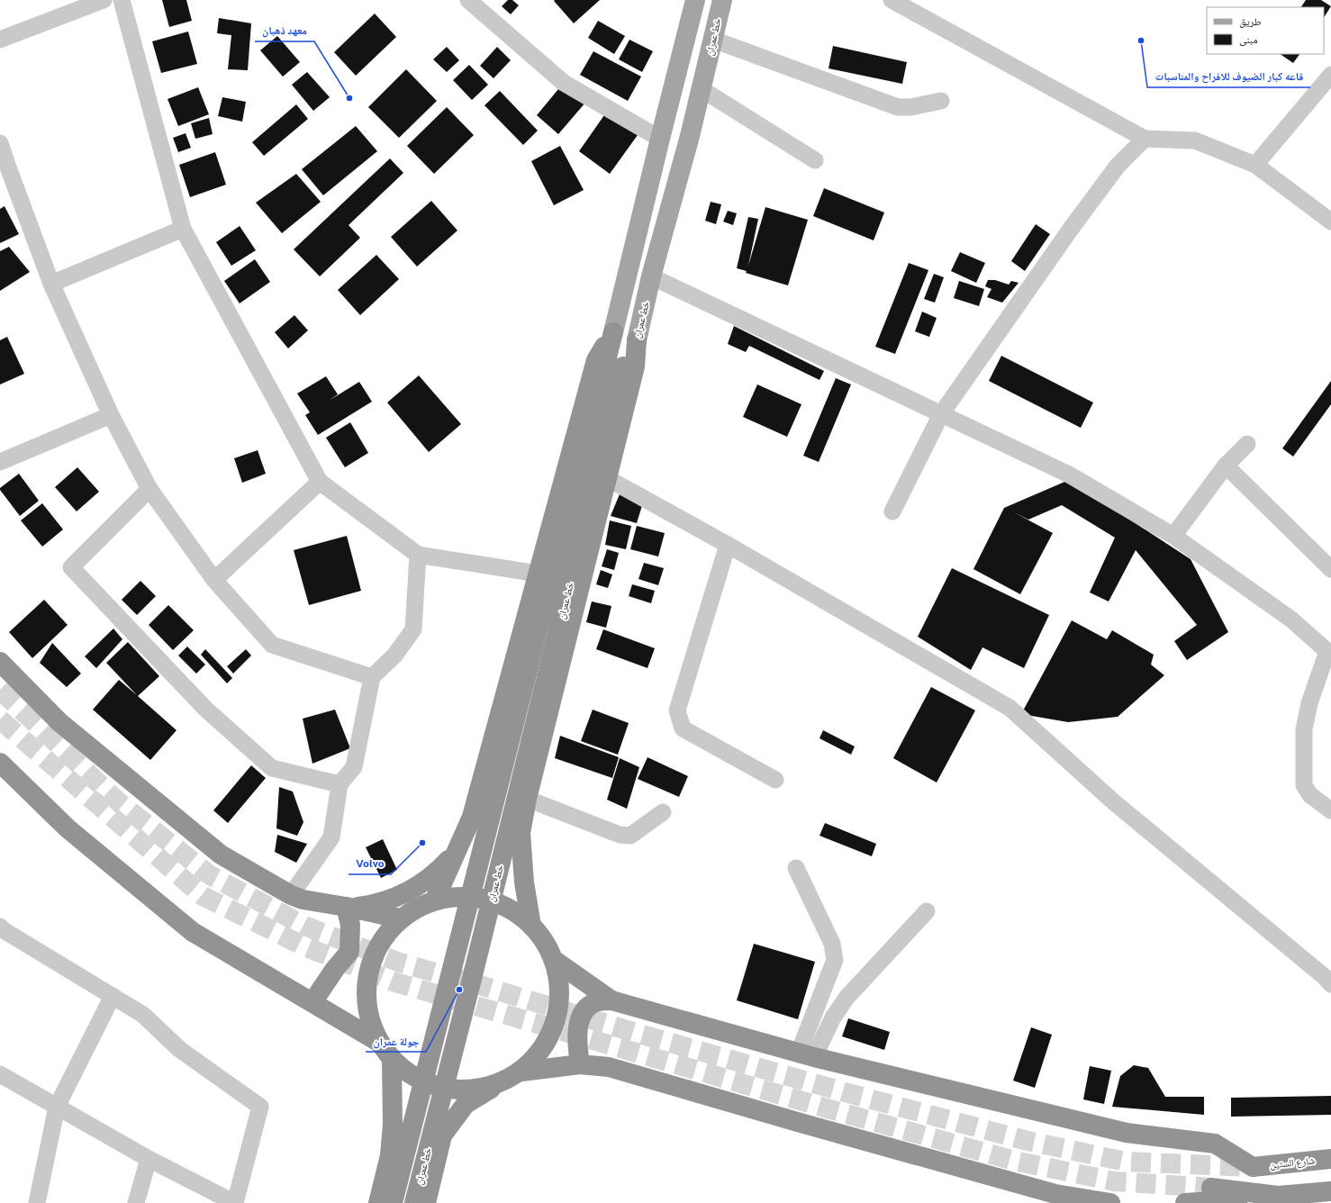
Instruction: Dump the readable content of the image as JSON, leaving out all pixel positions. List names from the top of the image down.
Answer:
{
  "streets": {
    "highway": ["خط عمران", "شارع الستين"]
  },
  "places": [
    "قاعه كبار الضيوف للافراح والمناسبات",
    "معهد ذهبان",
    "Volvo",
    "جولة عمران"
  ],
  "legend": ["طريق", "مبنى"]
}
